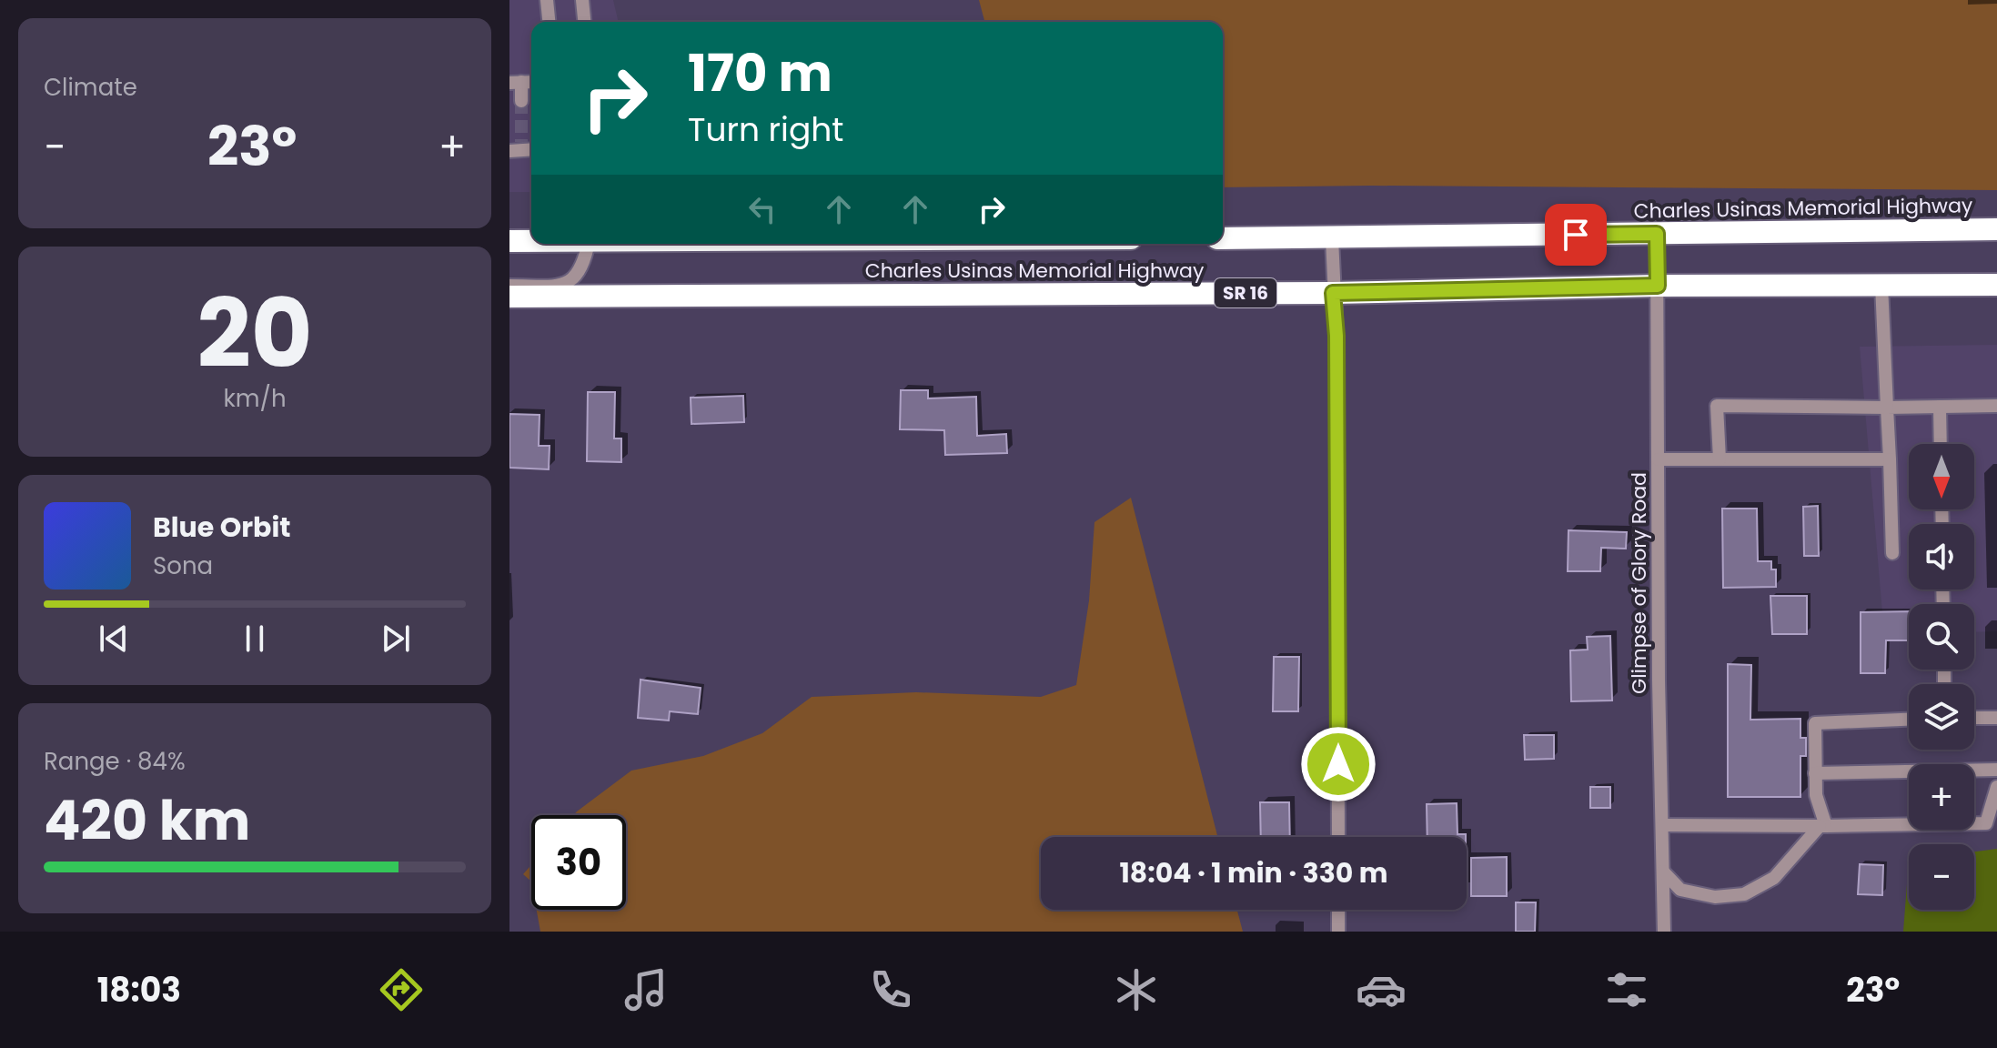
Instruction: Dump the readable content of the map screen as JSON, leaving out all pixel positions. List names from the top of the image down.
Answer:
{
  "streets": {
    "highway": ["Charles Usinas Memorial Highway", "SR 16"],
    "street": ["Glimpse of Glory Road"]
  },
  "crossings": [
    ["Charles Usinas Memorial Highway", "Glimpse of Glory Road"]
  ],
  "north": "bottom",
  "page": {
    "tile": [
      "Climate",
      ["20", "km/h"],
      ["Range · 84%", "420 km"]
    ],
    "turn": ["170 m", "Turn right"],
    "heat": ["−", "23°", "+"],
    "map_buttons": ["+", "−"],
    "song": ["Blue Orbit", "Sona"],
    "limit": "30",
    "trip": "18:04 · 1 min · 330 m",
    "tabs": ["18:03", "23°"]
  }
}
